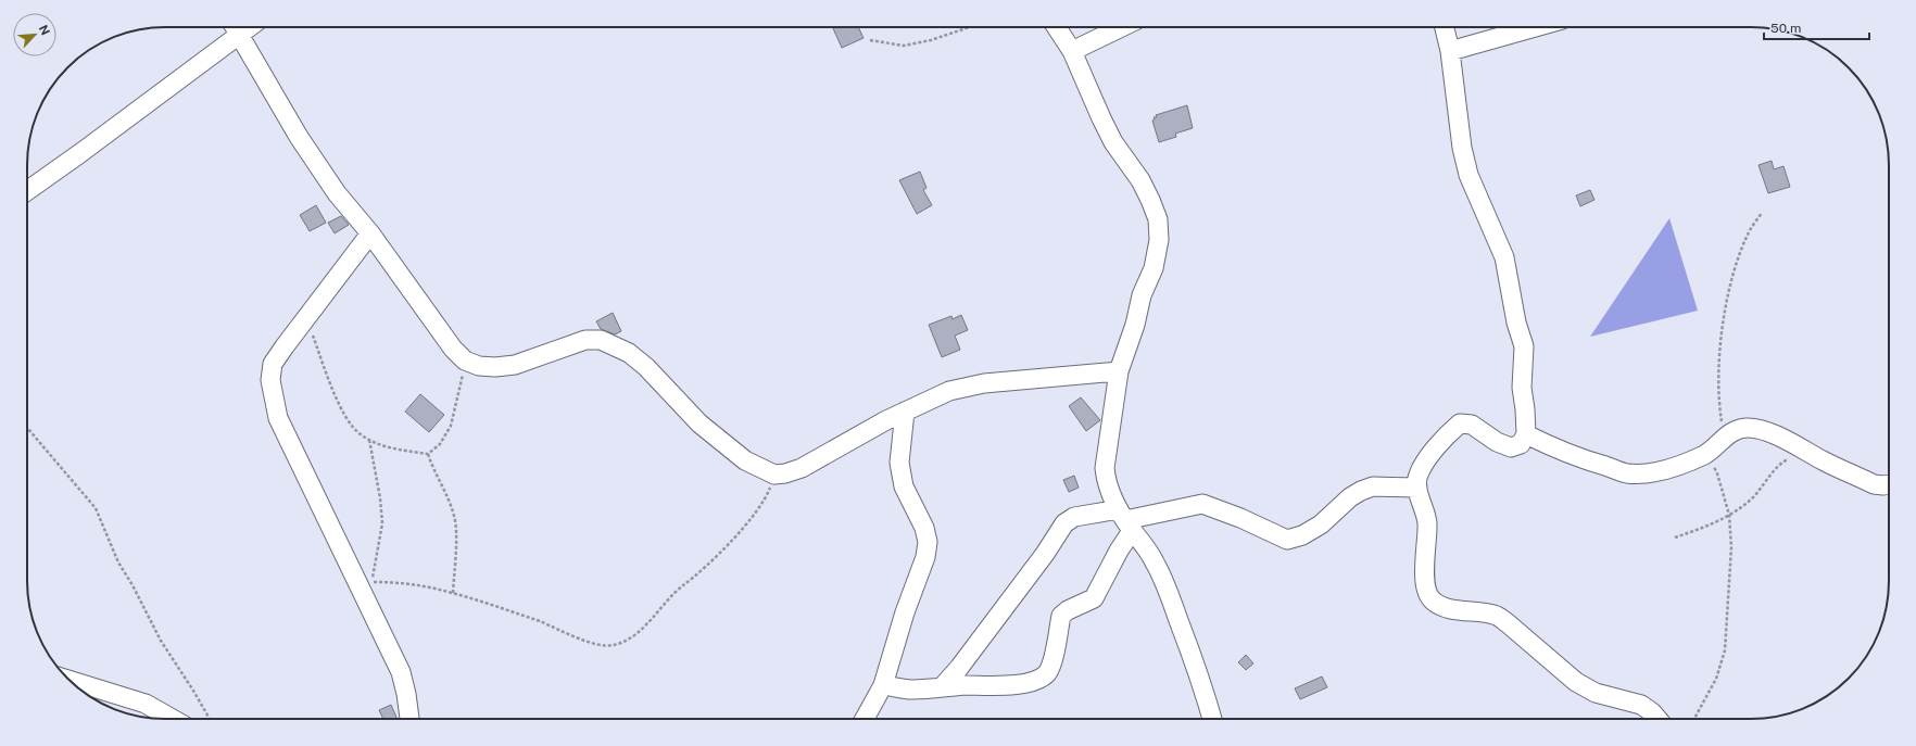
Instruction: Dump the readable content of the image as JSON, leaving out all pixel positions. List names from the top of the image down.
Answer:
{
  "scale_bar": "50 m",
  "north": "top right"
}
